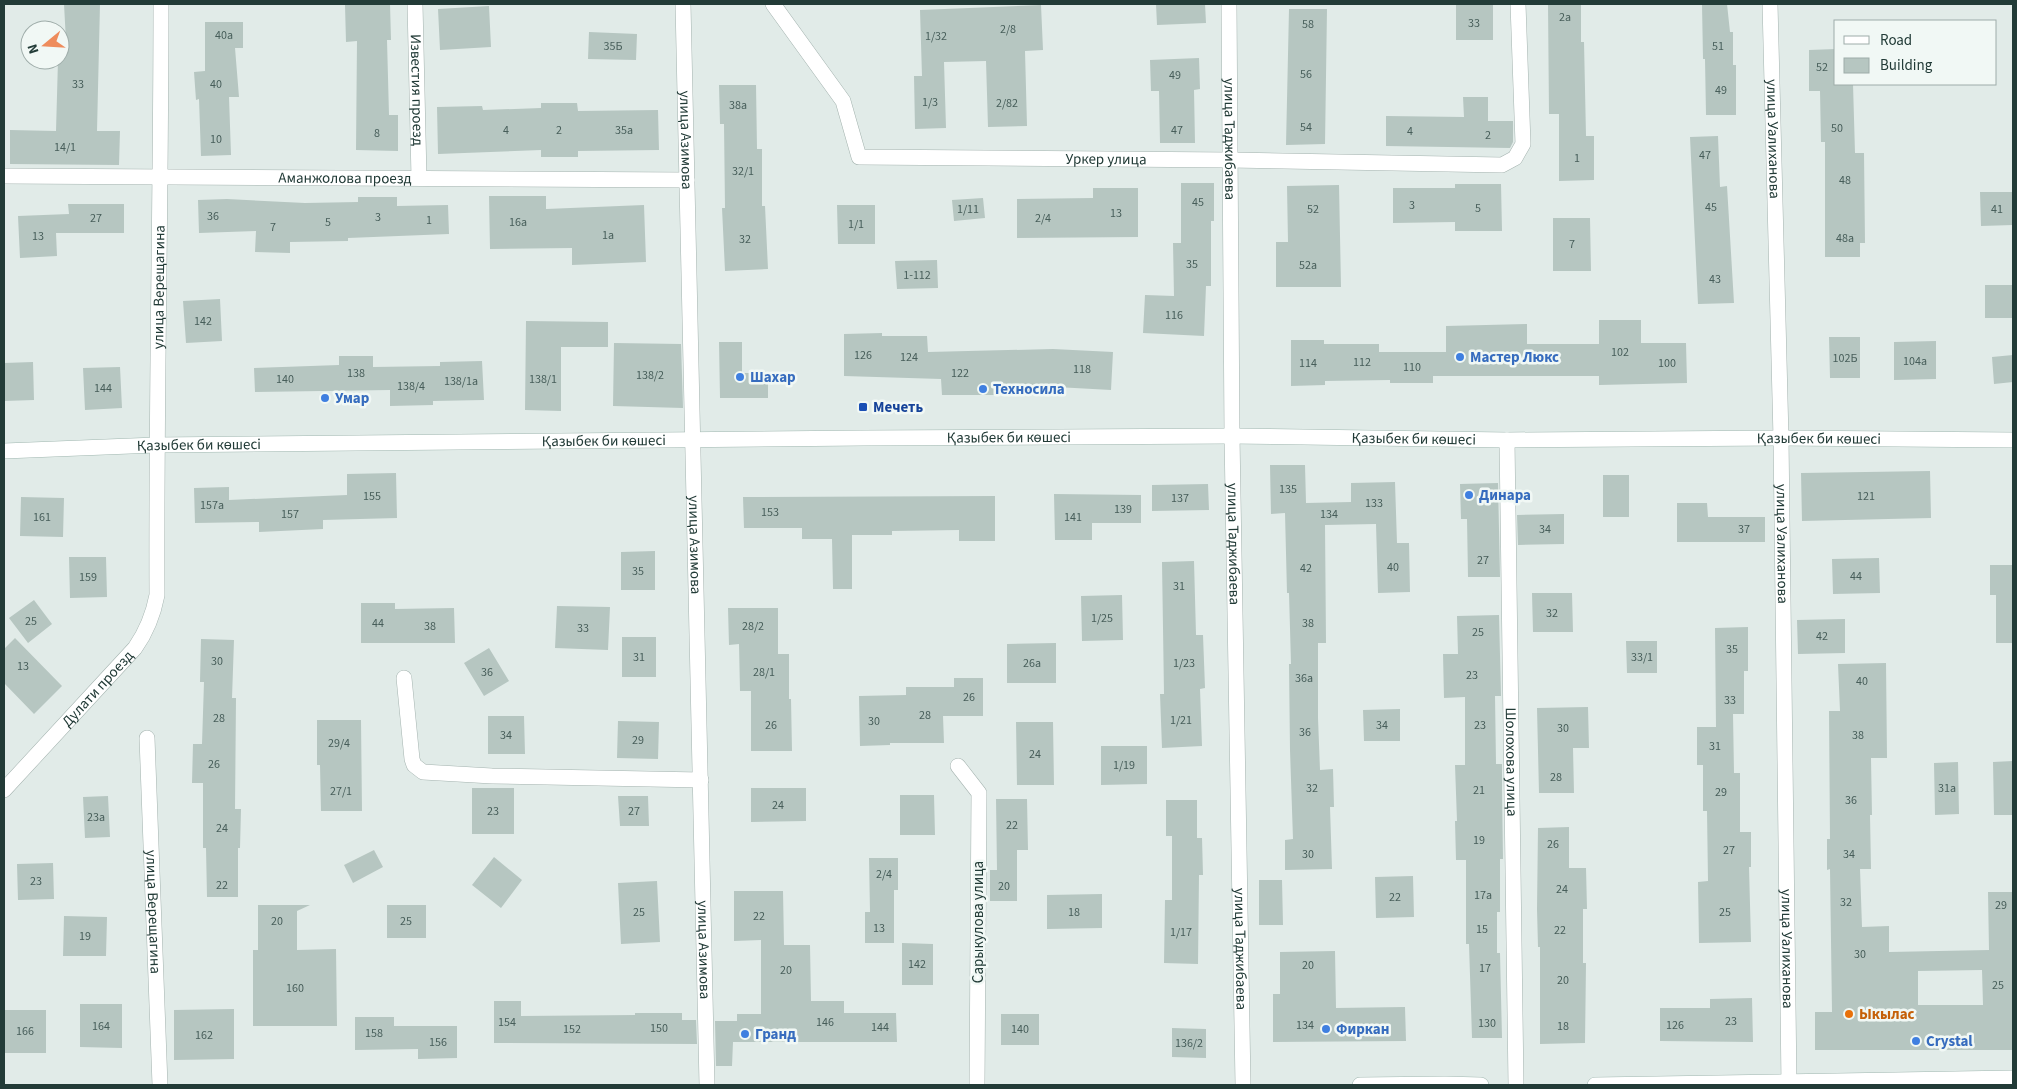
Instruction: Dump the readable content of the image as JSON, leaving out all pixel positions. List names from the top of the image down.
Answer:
{
  "streets": {
    "street": [
      "Известия проезд",
      "улица Азимова",
      "улица Таджибаева",
      "улица Уалиханова",
      "Уркер улица",
      "Аманжолова проезд",
      "улица Верещагина",
      "Қазыбек би көшесі",
      "Дулати проезд",
      "Шолохова улица",
      "Сарыкулова улица"
    ]
  },
  "crossings": [
    ["Известия проезд", "Аманжолова проезд"],
    ["улица Азимова", "Аманжолова проезд"],
    ["улица Азимова", "Қазыбек би көшесі"],
    ["улица Таджибаева", "Уркер улица"],
    ["улица Таджибаева", "Қазыбек би көшесі"],
    ["улица Уалиханова", "Қазыбек би көшесі"],
    ["Аманжолова проезд", "улица Верещагина"],
    ["улица Верещагина", "Қазыбек би көшесі"],
    ["улица Верещагина", "Дулати проезд"],
    ["Қазыбек би көшесі", "Шолохова улица"]
  ],
  "places": {
    "other": [
      "Мастер Люкс",
      "Шахар",
      "Техносила",
      "Умар",
      "Динара",
      "Ыкылас",
      "Фиркан",
      "Гранд",
      "Crystal"
    ],
    "transit": ["Мечеть"]
  },
  "house_numbers": [
    "2а",
    "33",
    "58",
    "2/8",
    "40а",
    "1/32",
    "35Б",
    "51",
    "52",
    "56",
    "49",
    "33",
    "40",
    "49",
    "1/3",
    "2/82",
    "38а",
    "54",
    "50",
    "4",
    "2",
    "35а",
    "47",
    "4",
    "8",
    "2",
    "10",
    "14/1",
    "47",
    "1",
    "32/1",
    "48",
    "45",
    "3",
    "45",
    "5",
    "1/11",
    "52",
    "41",
    "13",
    "36",
    "3",
    "27",
    "2/4",
    "1",
    "5",
    "16а",
    "1/1",
    "7",
    "1а",
    "13",
    "48а",
    "32",
    "7",
    "35",
    "52а",
    "1-112",
    "43",
    "116",
    "142",
    "102",
    "126",
    "124",
    "102Б",
    "104а",
    "112",
    "114",
    "100",
    "110",
    "118",
    "138",
    "122",
    "138/2",
    "140",
    "138/1",
    "138/1а",
    "138/4",
    "144",
    "135",
    "155",
    "121",
    "137",
    "133",
    "157а",
    "139",
    "153",
    "157",
    "134",
    "161",
    "141",
    "34",
    "37",
    "27",
    "40",
    "42",
    "35",
    "44",
    "159",
    "31",
    "32",
    "1/25",
    "25",
    "44",
    "38",
    "38",
    "28/2",
    "33",
    "25",
    "42",
    "35",
    "31",
    "33/1",
    "30",
    "26а",
    "1/23",
    "13",
    "36",
    "28/1",
    "23",
    "36а",
    "40",
    "26",
    "33",
    "28",
    "28",
    "1/21",
    "30",
    "26",
    "34",
    "23",
    "30",
    "36",
    "34",
    "38",
    "29",
    "29/4",
    "31",
    "24",
    "26",
    "1/19",
    "28",
    "32",
    "31а",
    "21",
    "27/1",
    "29",
    "36",
    "24",
    "23",
    "27",
    "23а",
    "22",
    "24",
    "19",
    "26",
    "27",
    "30",
    "34",
    "2/4",
    "23",
    "22",
    "20",
    "24",
    "17а",
    "22",
    "32",
    "29",
    "25",
    "18",
    "25",
    "22",
    "20",
    "25",
    "13",
    "15",
    "22",
    "1/17",
    "19",
    "30",
    "142",
    "20",
    "17",
    "20",
    "20",
    "25",
    "160",
    "23",
    "154",
    "146",
    "130",
    "134",
    "126",
    "164",
    "18",
    "144",
    "150",
    "152",
    "140",
    "166",
    "158",
    "162",
    "156",
    "136/2"
  ],
  "legend": ["Road", "Building"],
  "north": "left"
}
